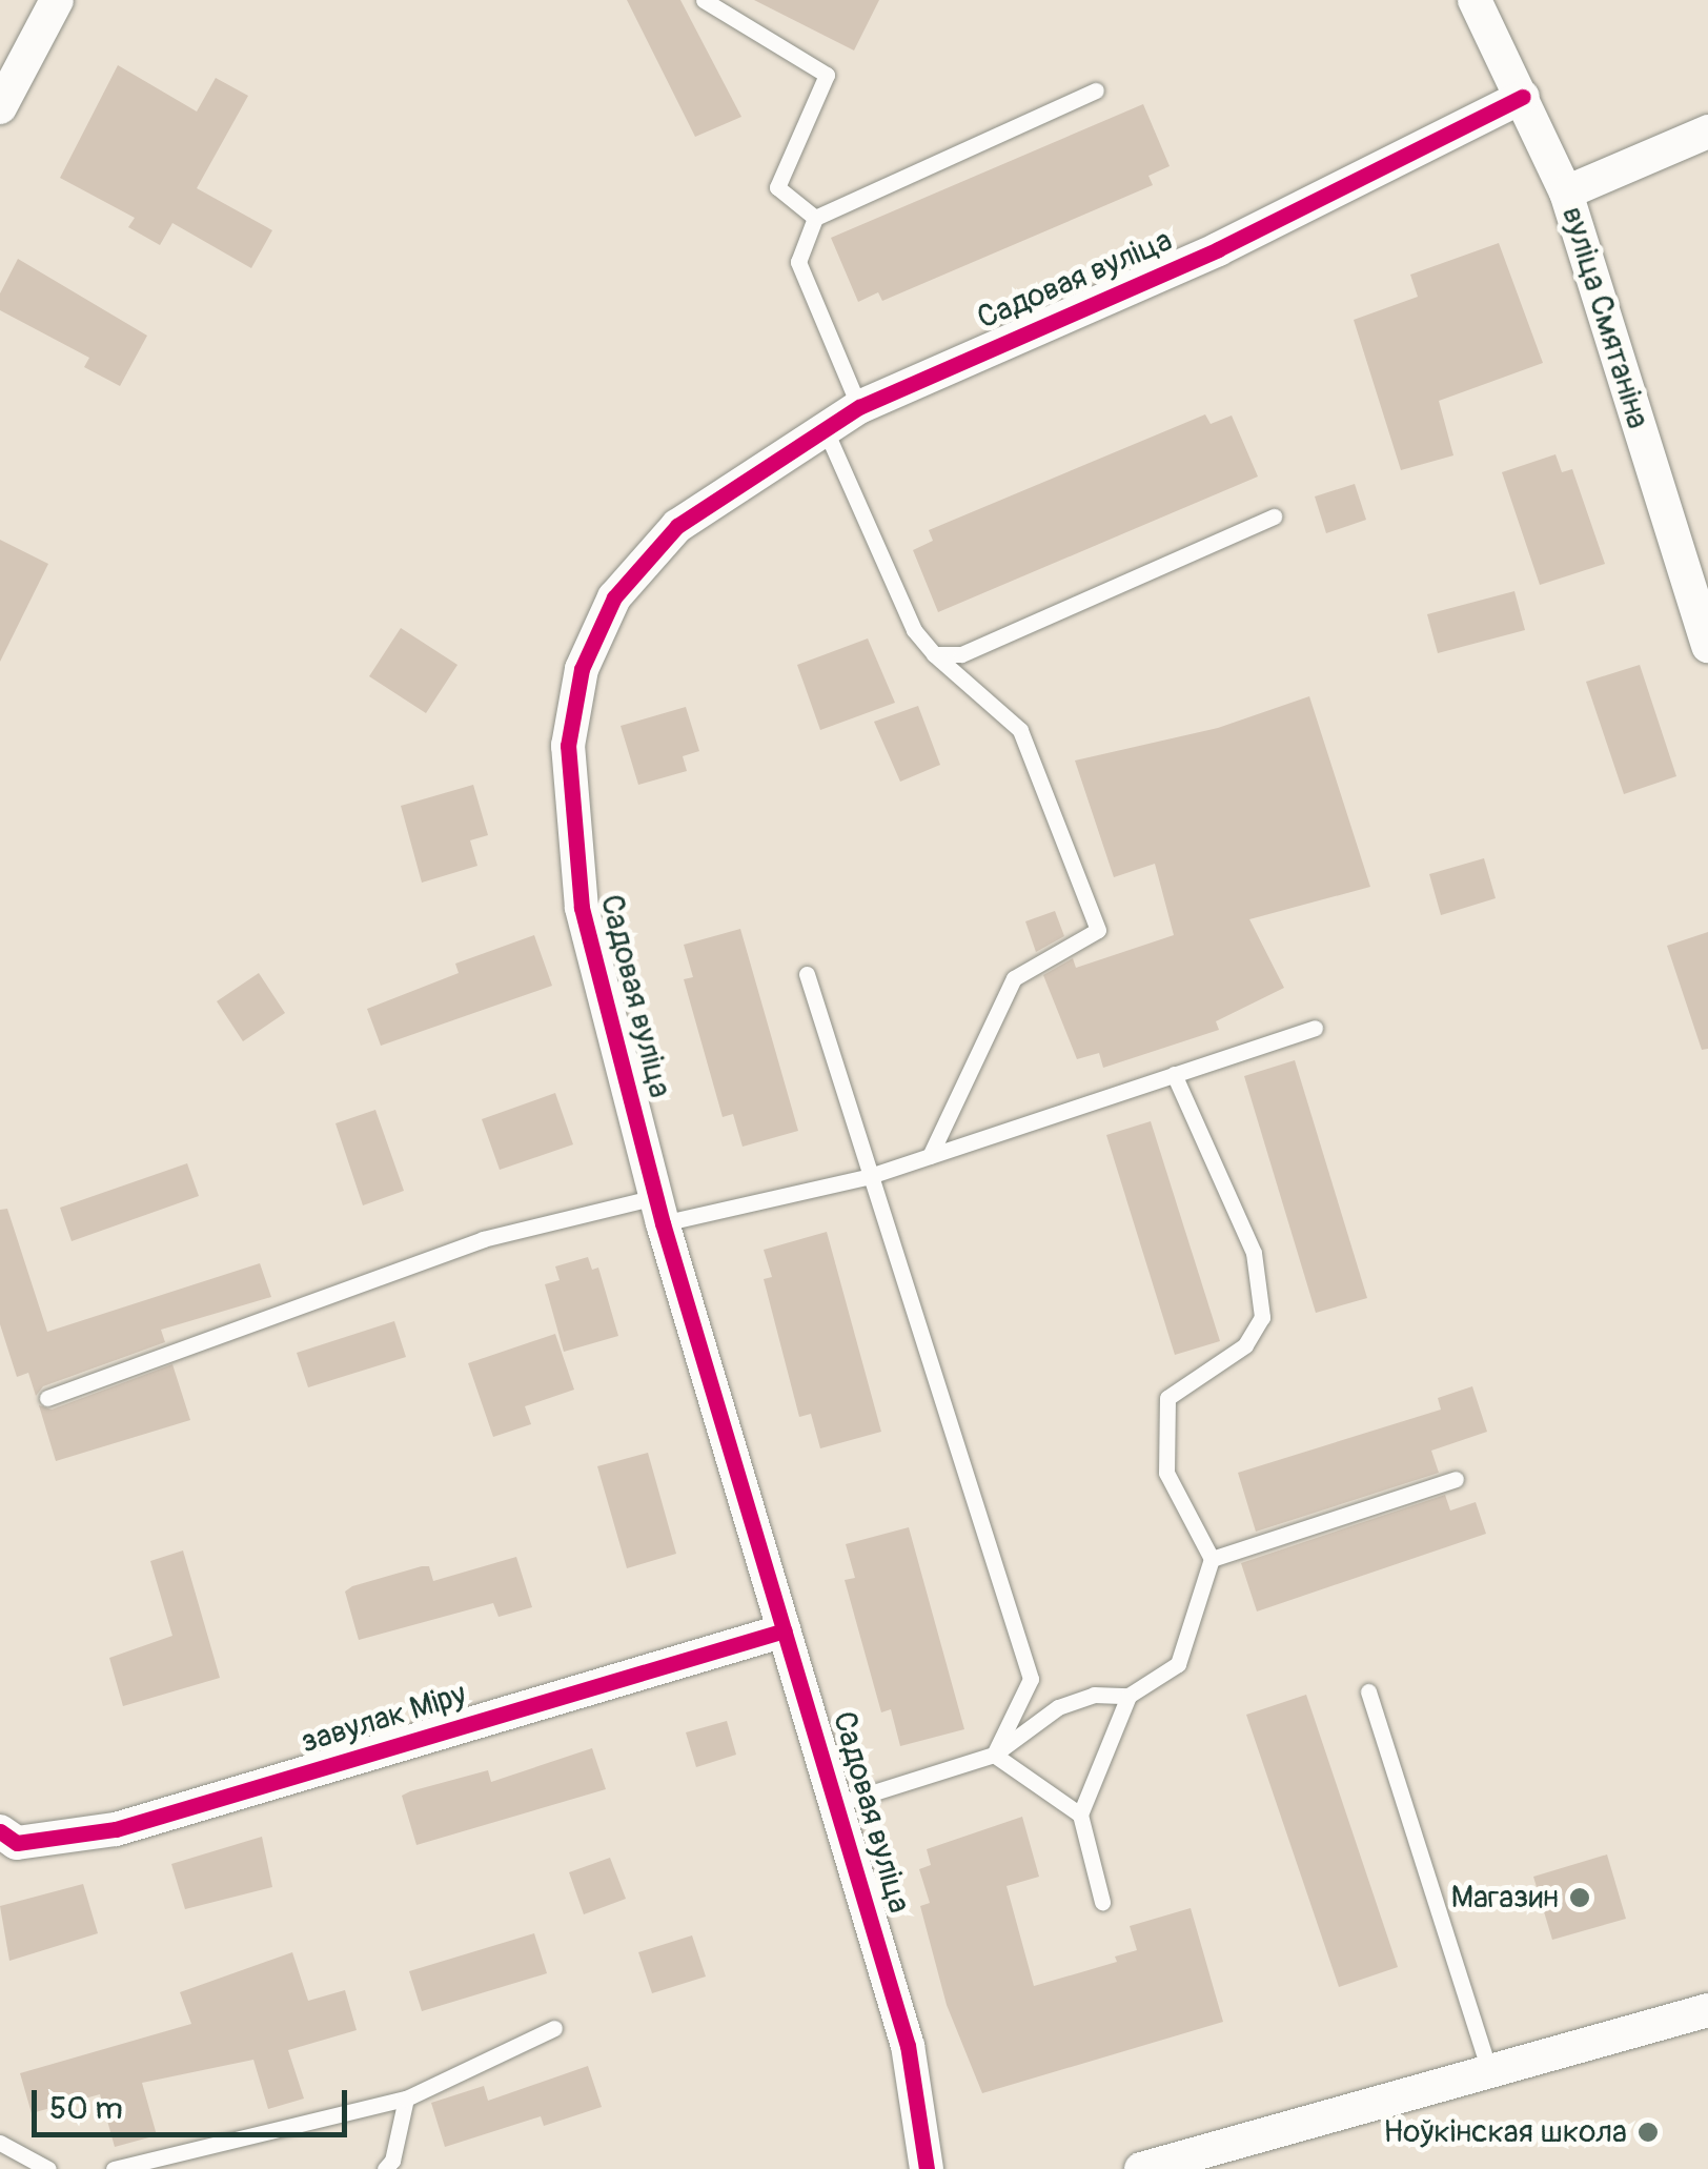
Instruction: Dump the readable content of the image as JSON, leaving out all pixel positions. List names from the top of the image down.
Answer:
{
  "streets": {
    "street": ["Садовая вуліца", "вуліца Смятаніна", "завулак Міру"]
  },
  "crossings": [
    ["Садовая вуліца", "вуліца Смятаніна"],
    ["Садовая вуліца", "завулак Міру"]
  ],
  "places": ["Магазин", "Ноўкінская школа"],
  "scale_bar": "50 m"
}
